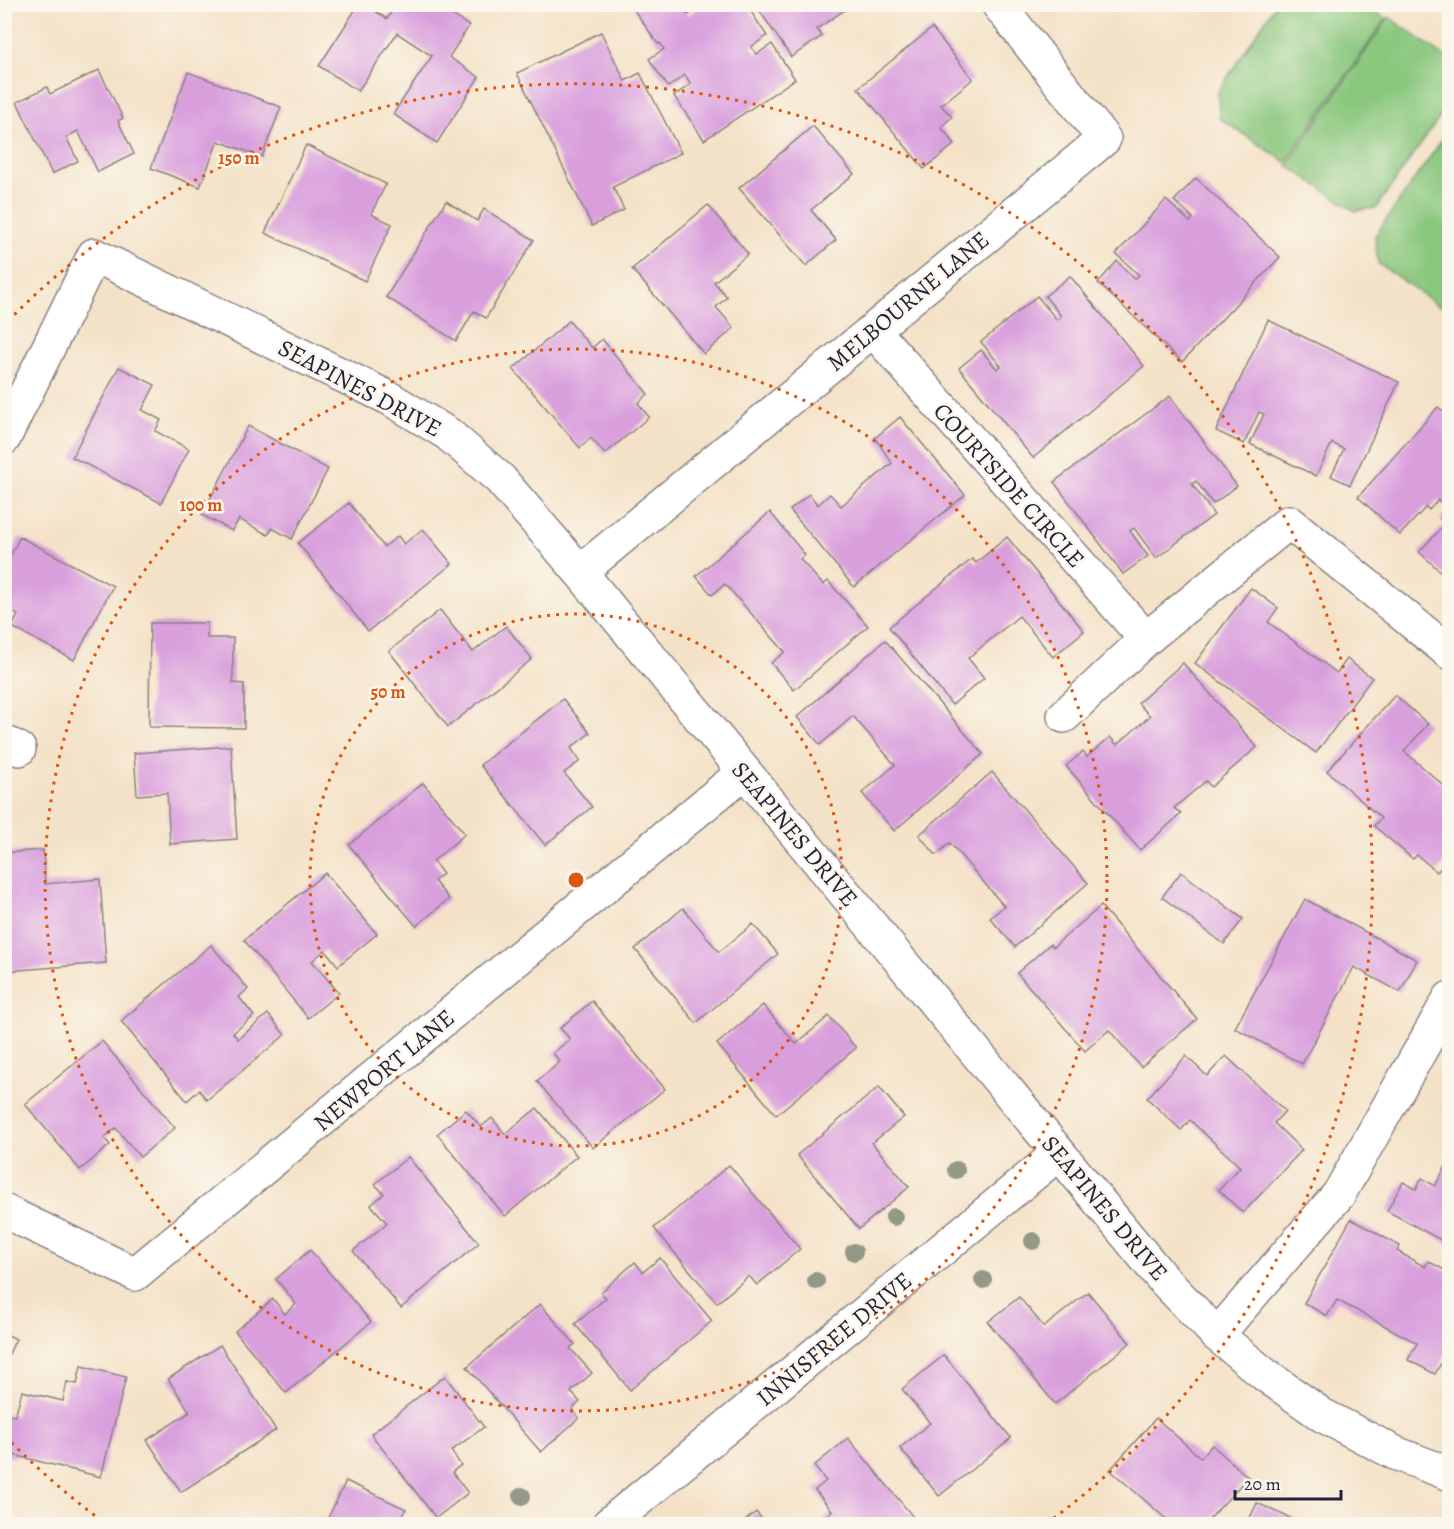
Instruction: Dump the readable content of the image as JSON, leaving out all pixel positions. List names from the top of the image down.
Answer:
{
  "streets": {
    "street": [
      "MELBOURNE LANE",
      "SEAPINES DRIVE",
      "COURTSIDE CIRCLE",
      "NEWPORT LANE",
      "INNISFREE DRIVE"
    ]
  },
  "crossings": [
    ["MELBOURNE LANE", "SEAPINES DRIVE"],
    ["MELBOURNE LANE", "COURTSIDE CIRCLE"],
    ["SEAPINES DRIVE", "NEWPORT LANE"],
    ["SEAPINES DRIVE", "INNISFREE DRIVE"]
  ],
  "scale_bar": "20 m",
  "rings": ["150 m", "100 m", "50 m"]
}
